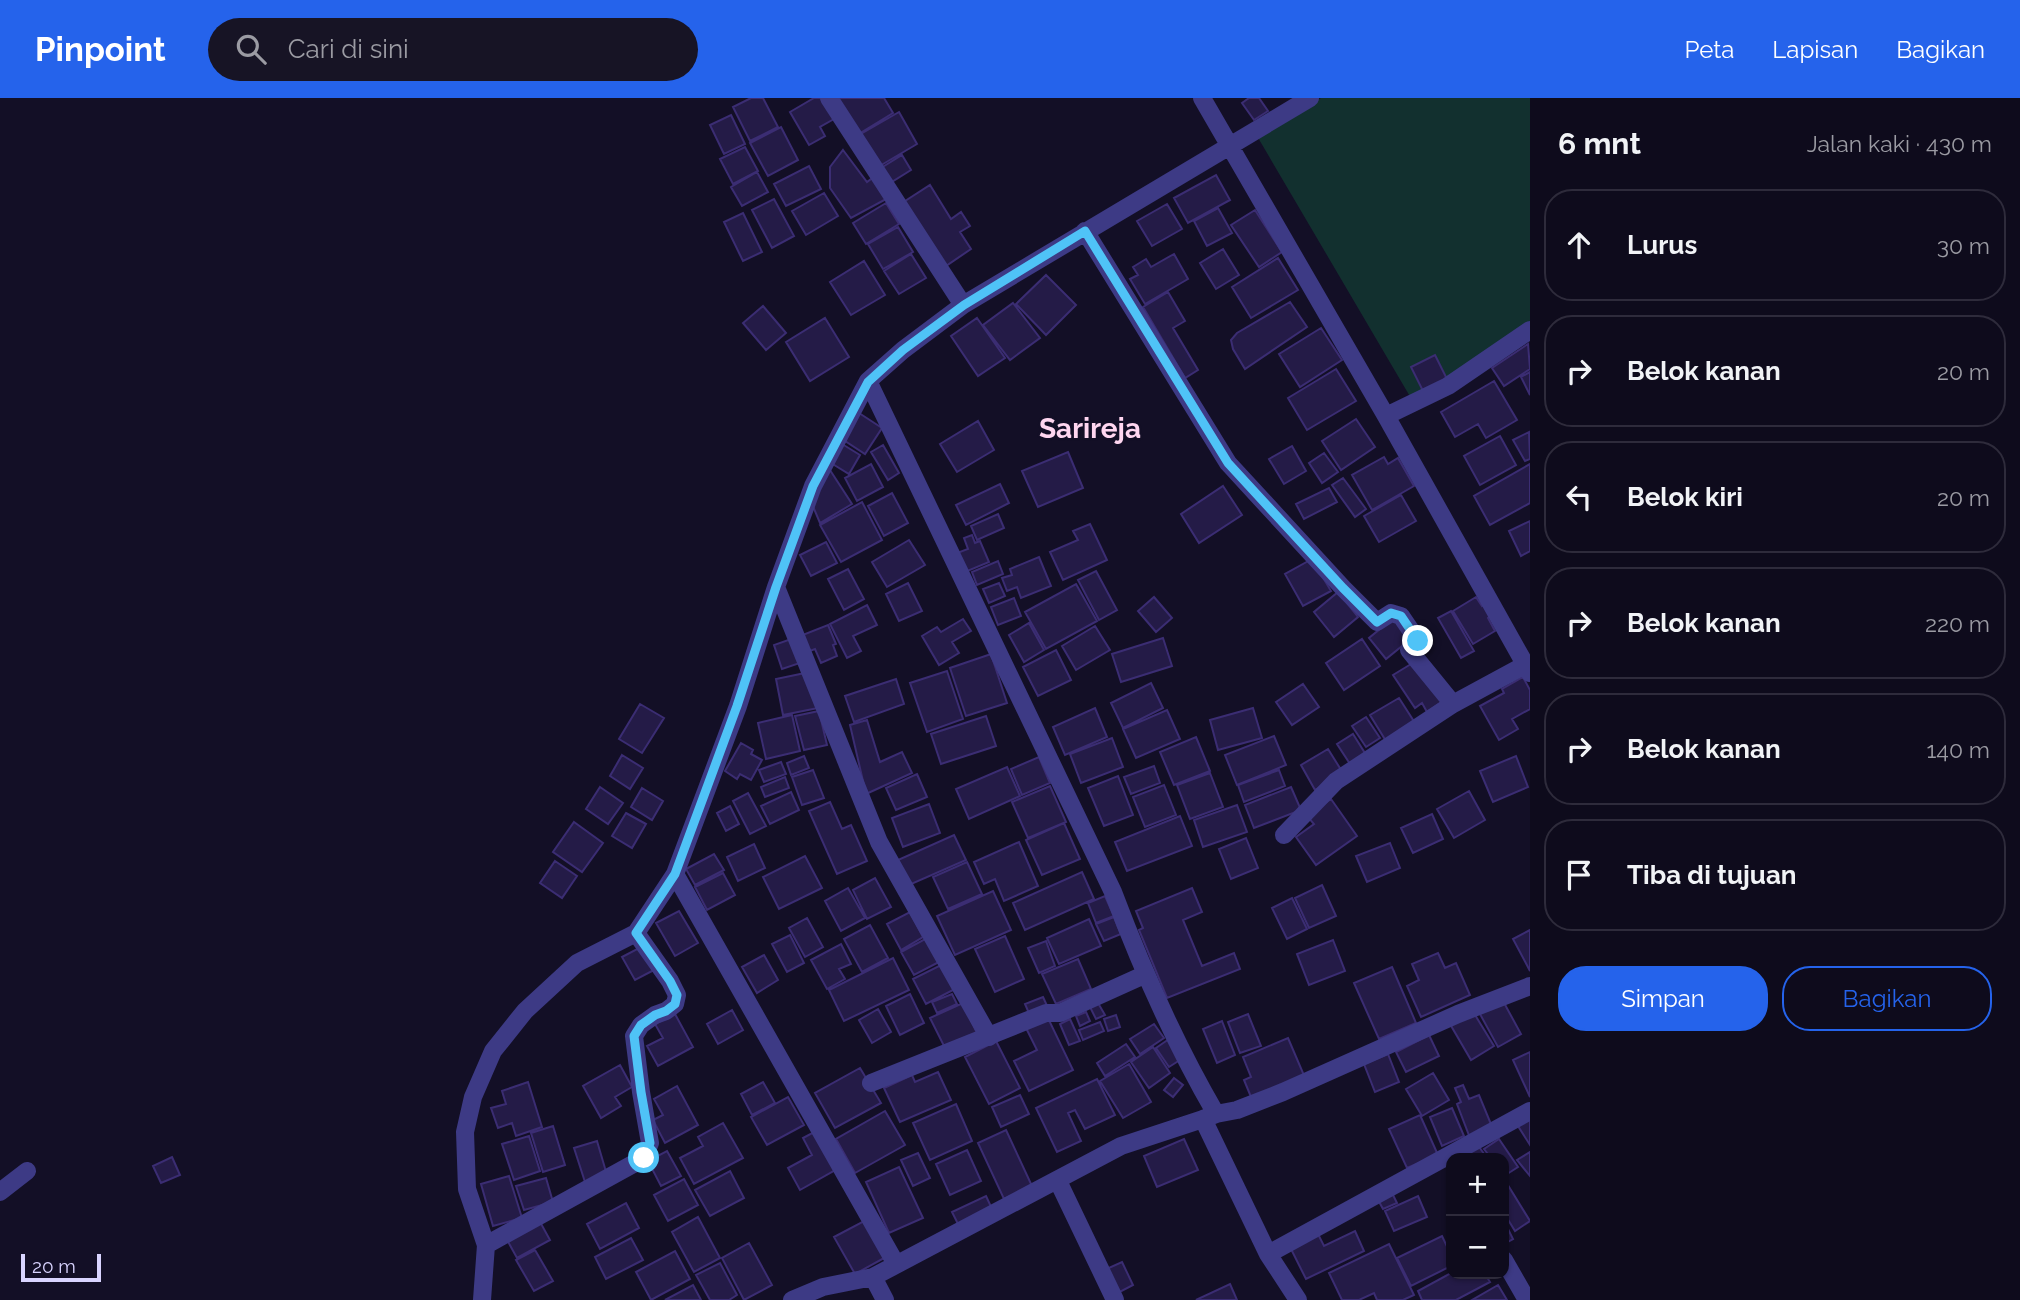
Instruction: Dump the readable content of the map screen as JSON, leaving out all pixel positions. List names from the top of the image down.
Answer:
{
  "districts": ["Sarireja"],
  "scale_bar": "20 m",
  "page": {
    "header": "Pinpoint",
    "search": "Cari di sini",
    "nav": ["Peta", "Lapisan", "Bagikan"],
    "heading": ["6 mnt", "Jalan kaki · 430 m"],
    "list": [
      ["Lurus", "30 m"],
      ["Belok kanan", "20 m"],
      ["Belok kiri", "20 m"],
      ["Belok kanan", "220 m"],
      ["Belok kanan", "140 m"],
      "Tiba di tujuan"
    ],
    "buttons": ["Simpan", "Bagikan"],
    "map_buttons": ["+", "−"],
    "scale": "20 m"
  }
}
